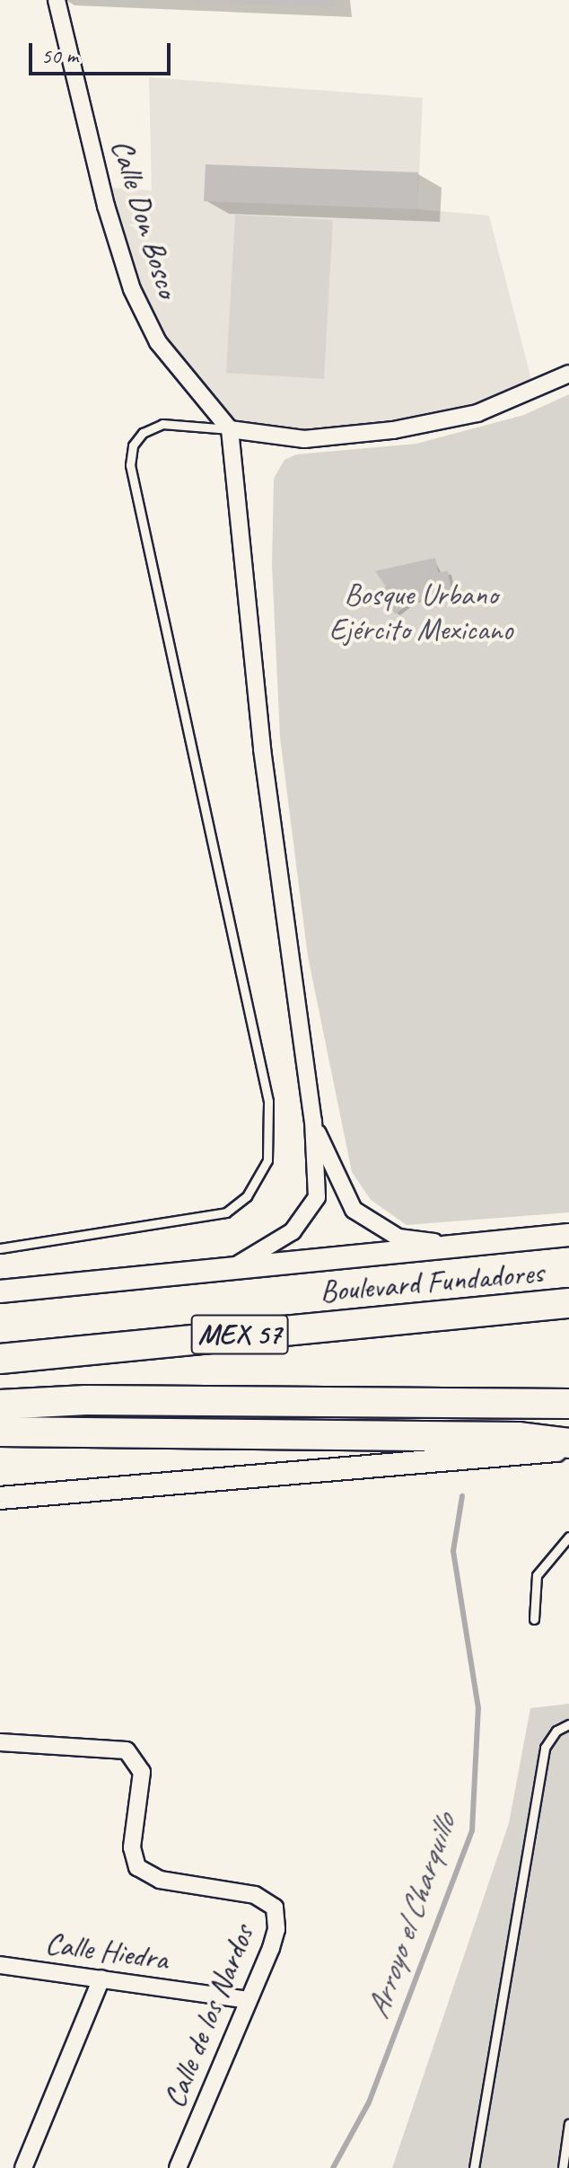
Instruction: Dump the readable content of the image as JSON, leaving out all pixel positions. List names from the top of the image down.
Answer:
{
  "streets": {
    "highway": ["Boulevard Fundadores", "MEX 57"],
    "street": ["Calle Don Bosco", "Calle Hiedra", "Calle de los Nardos"]
  },
  "crossings": [
    ["Calle Hiedra", "Calle de los Nardos"]
  ],
  "water": ["Arroyo el Charquillo"],
  "parks": ["Bosque Urbano Ejército Mexicano"],
  "scale_bar": "50 m"
}
